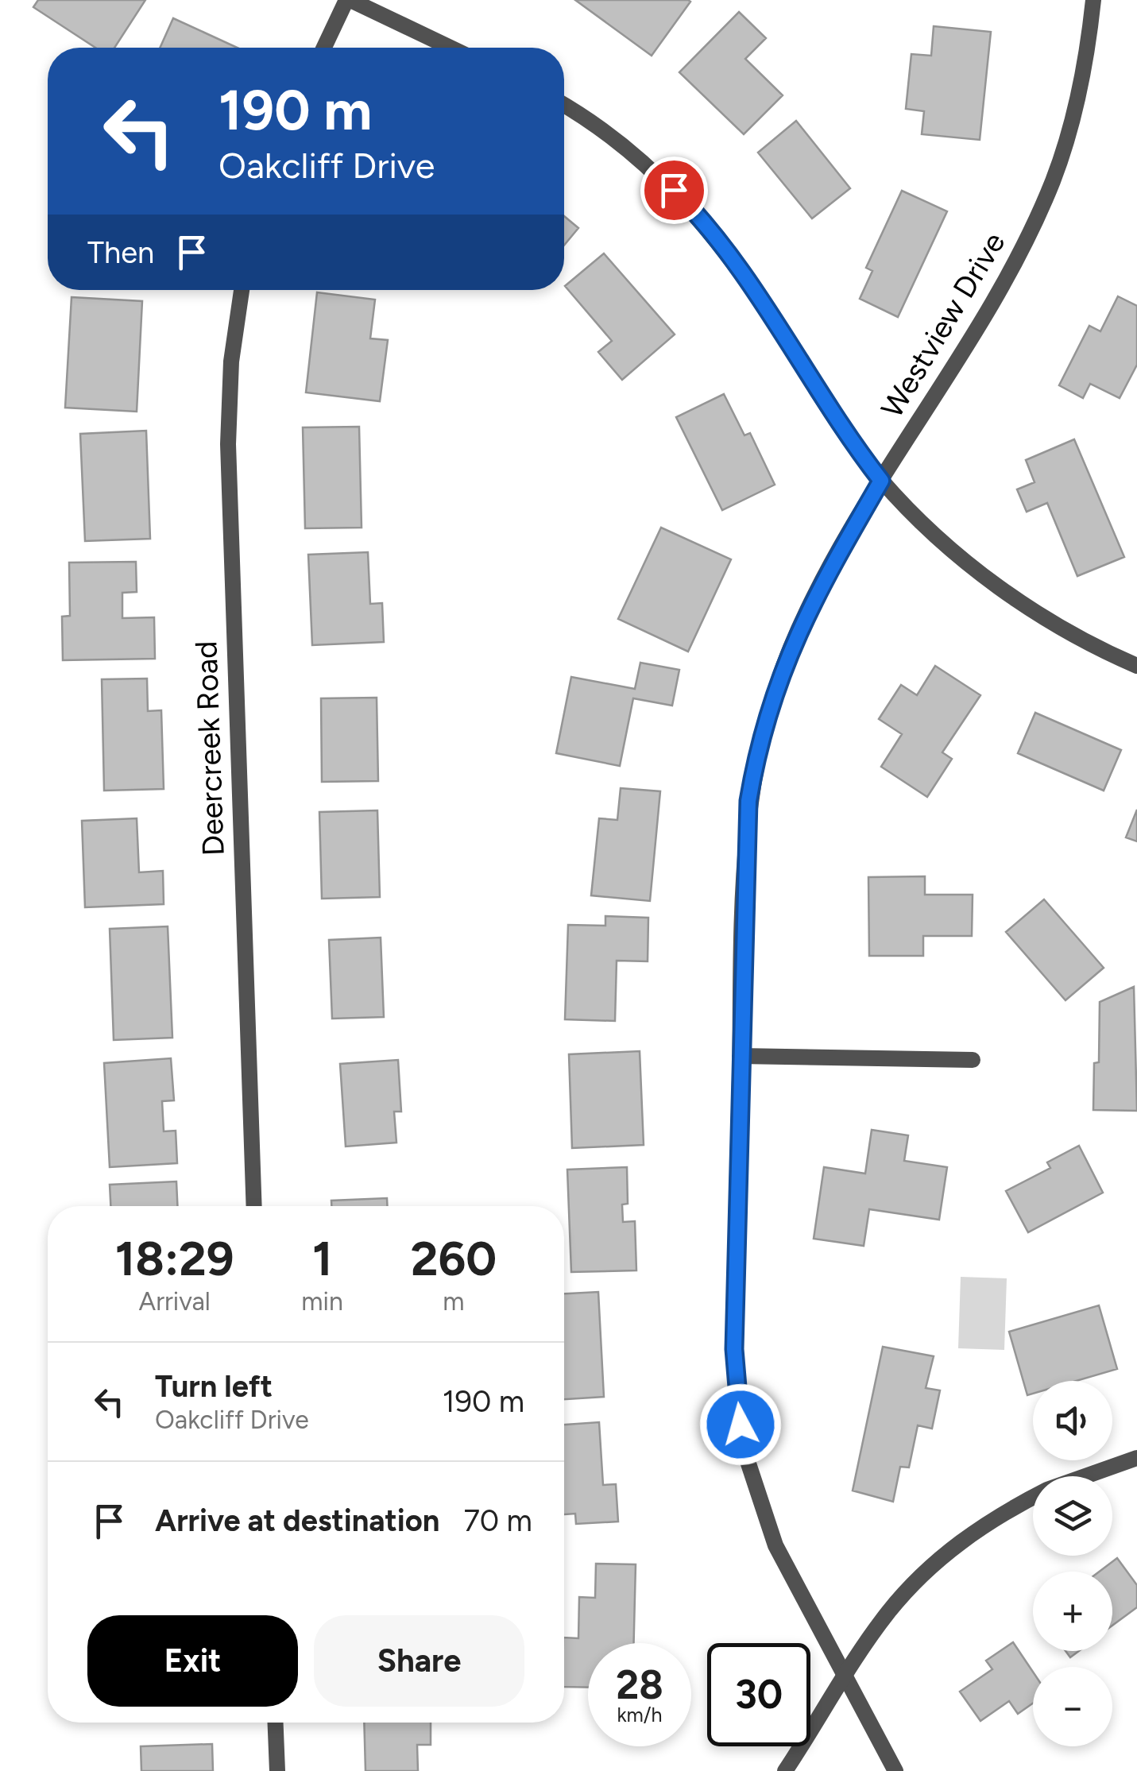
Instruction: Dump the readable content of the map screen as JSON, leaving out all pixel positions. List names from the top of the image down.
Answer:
{
  "streets": {
    "street": ["Westview Drive", "Deercreek Road"]
  },
  "page": {
    "turn": ["190 m", "Oakcliff Drive"],
    "then": "Then",
    "eta": [
      "18:29",
      "Arrival",
      "1",
      "min",
      "260",
      "m"
    ],
    "list": [
      {
        "name": "Turn left",
        "note": "Oakcliff Drive",
        "value": "190 m"
      },
      {
        "name": "Arrive at destination",
        "value": "70 m"
      }
    ],
    "map_buttons": ["+", "−"],
    "buttons": ["Exit", "Share"],
    "speed": "28 km/h",
    "limit": "30"
  }
}
